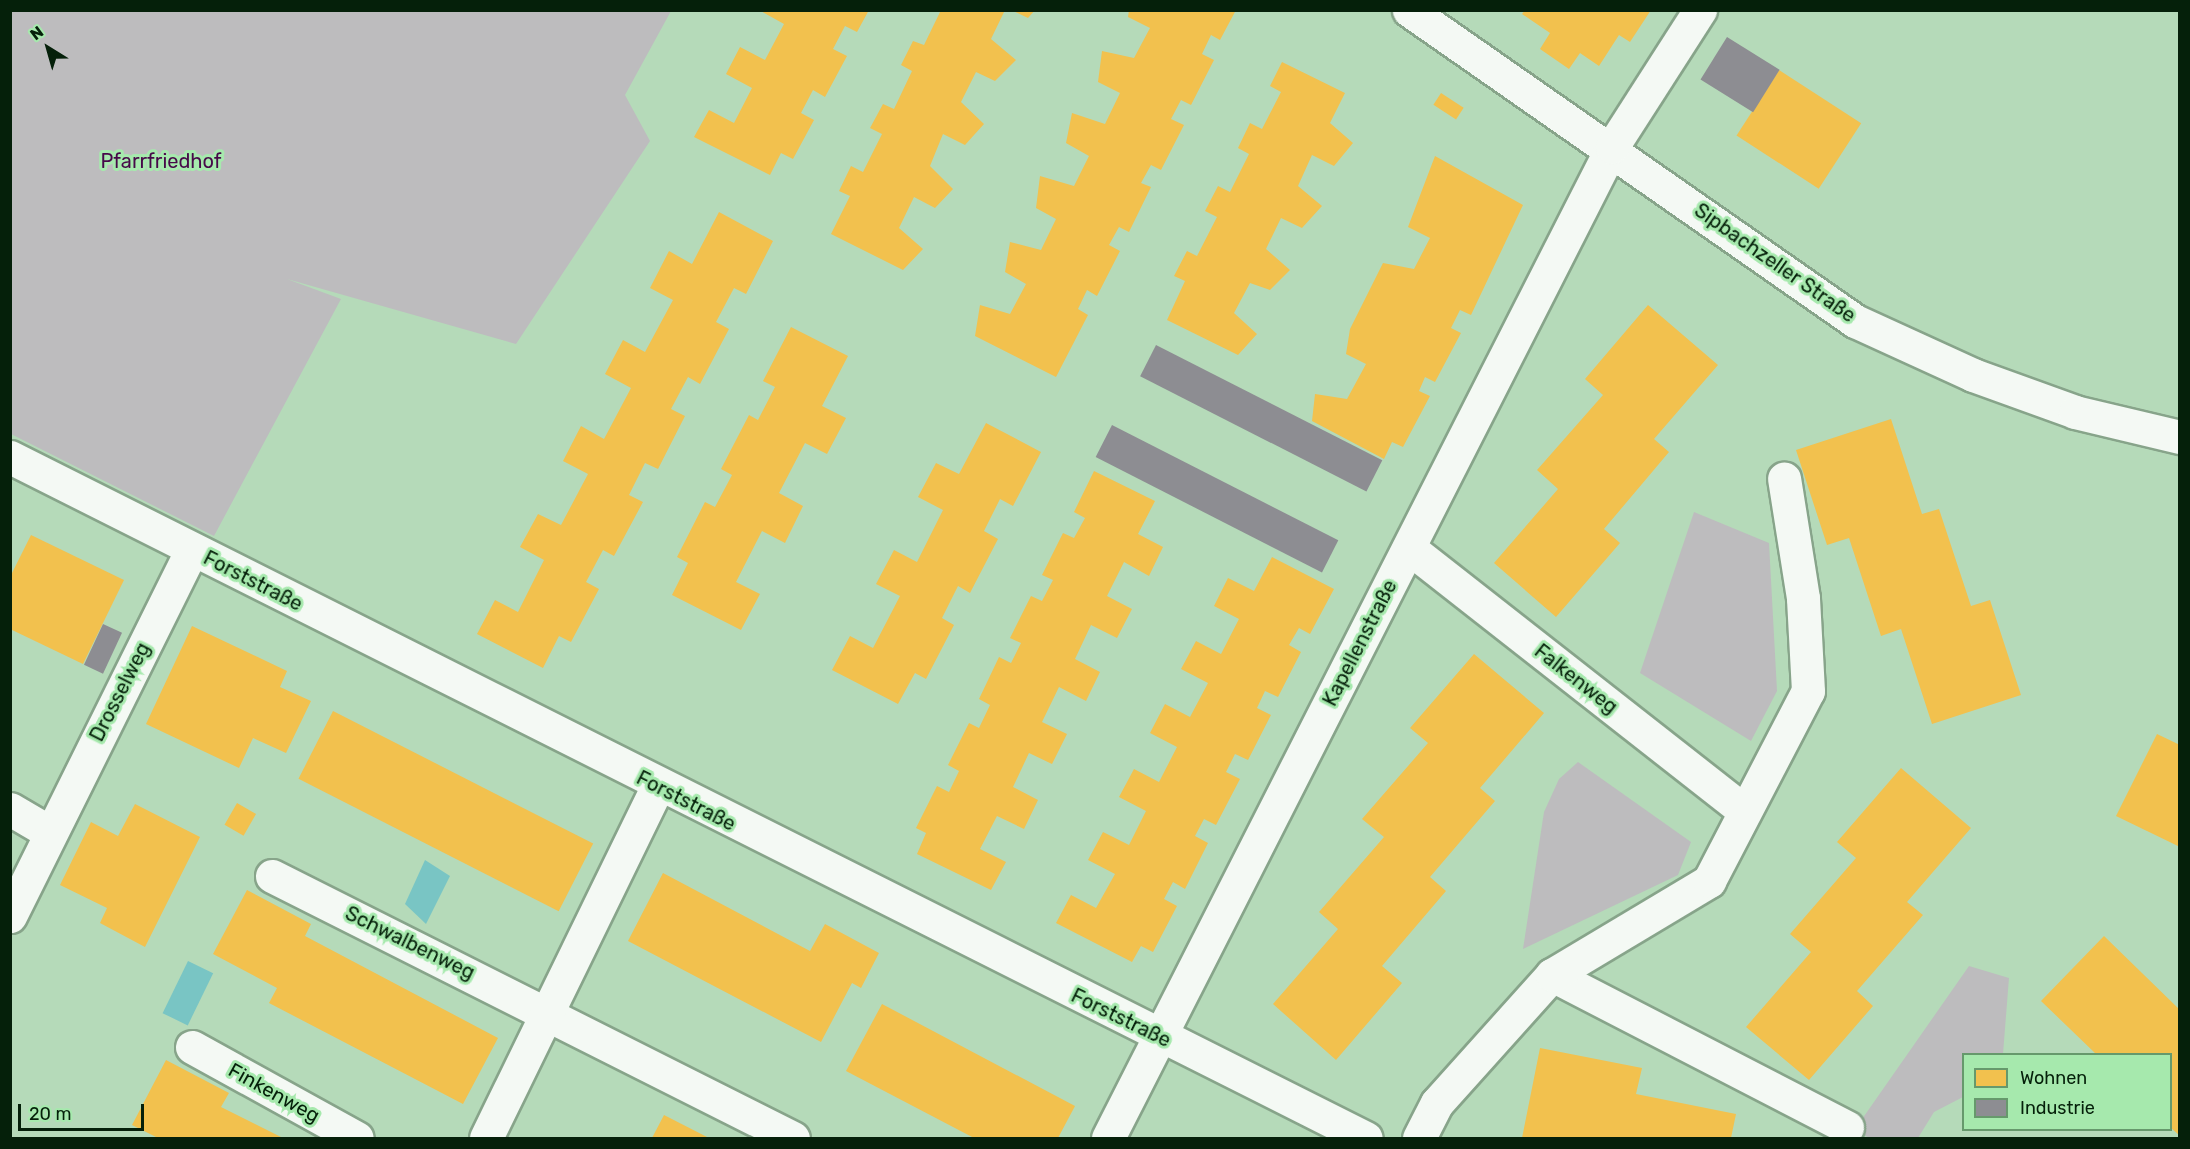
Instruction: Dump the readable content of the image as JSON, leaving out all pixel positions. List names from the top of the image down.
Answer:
{
  "streets": {
    "street": [
      "Sipbachzeller Straße",
      "Forststraße",
      "Kapellenstraße",
      "Falkenweg",
      "Drosselweg",
      "Schwalbenweg",
      "Finkenweg"
    ]
  },
  "crossings": [
    ["Sipbachzeller Straße", "Kapellenstraße"],
    ["Forststraße", "Kapellenstraße"],
    ["Forststraße", "Drosselweg"],
    ["Kapellenstraße", "Falkenweg"]
  ],
  "parks": ["Pfarrfriedhof"],
  "legend": ["Wohnen", "Industrie"],
  "scale_bar": "20 m",
  "north": "top left"
}
